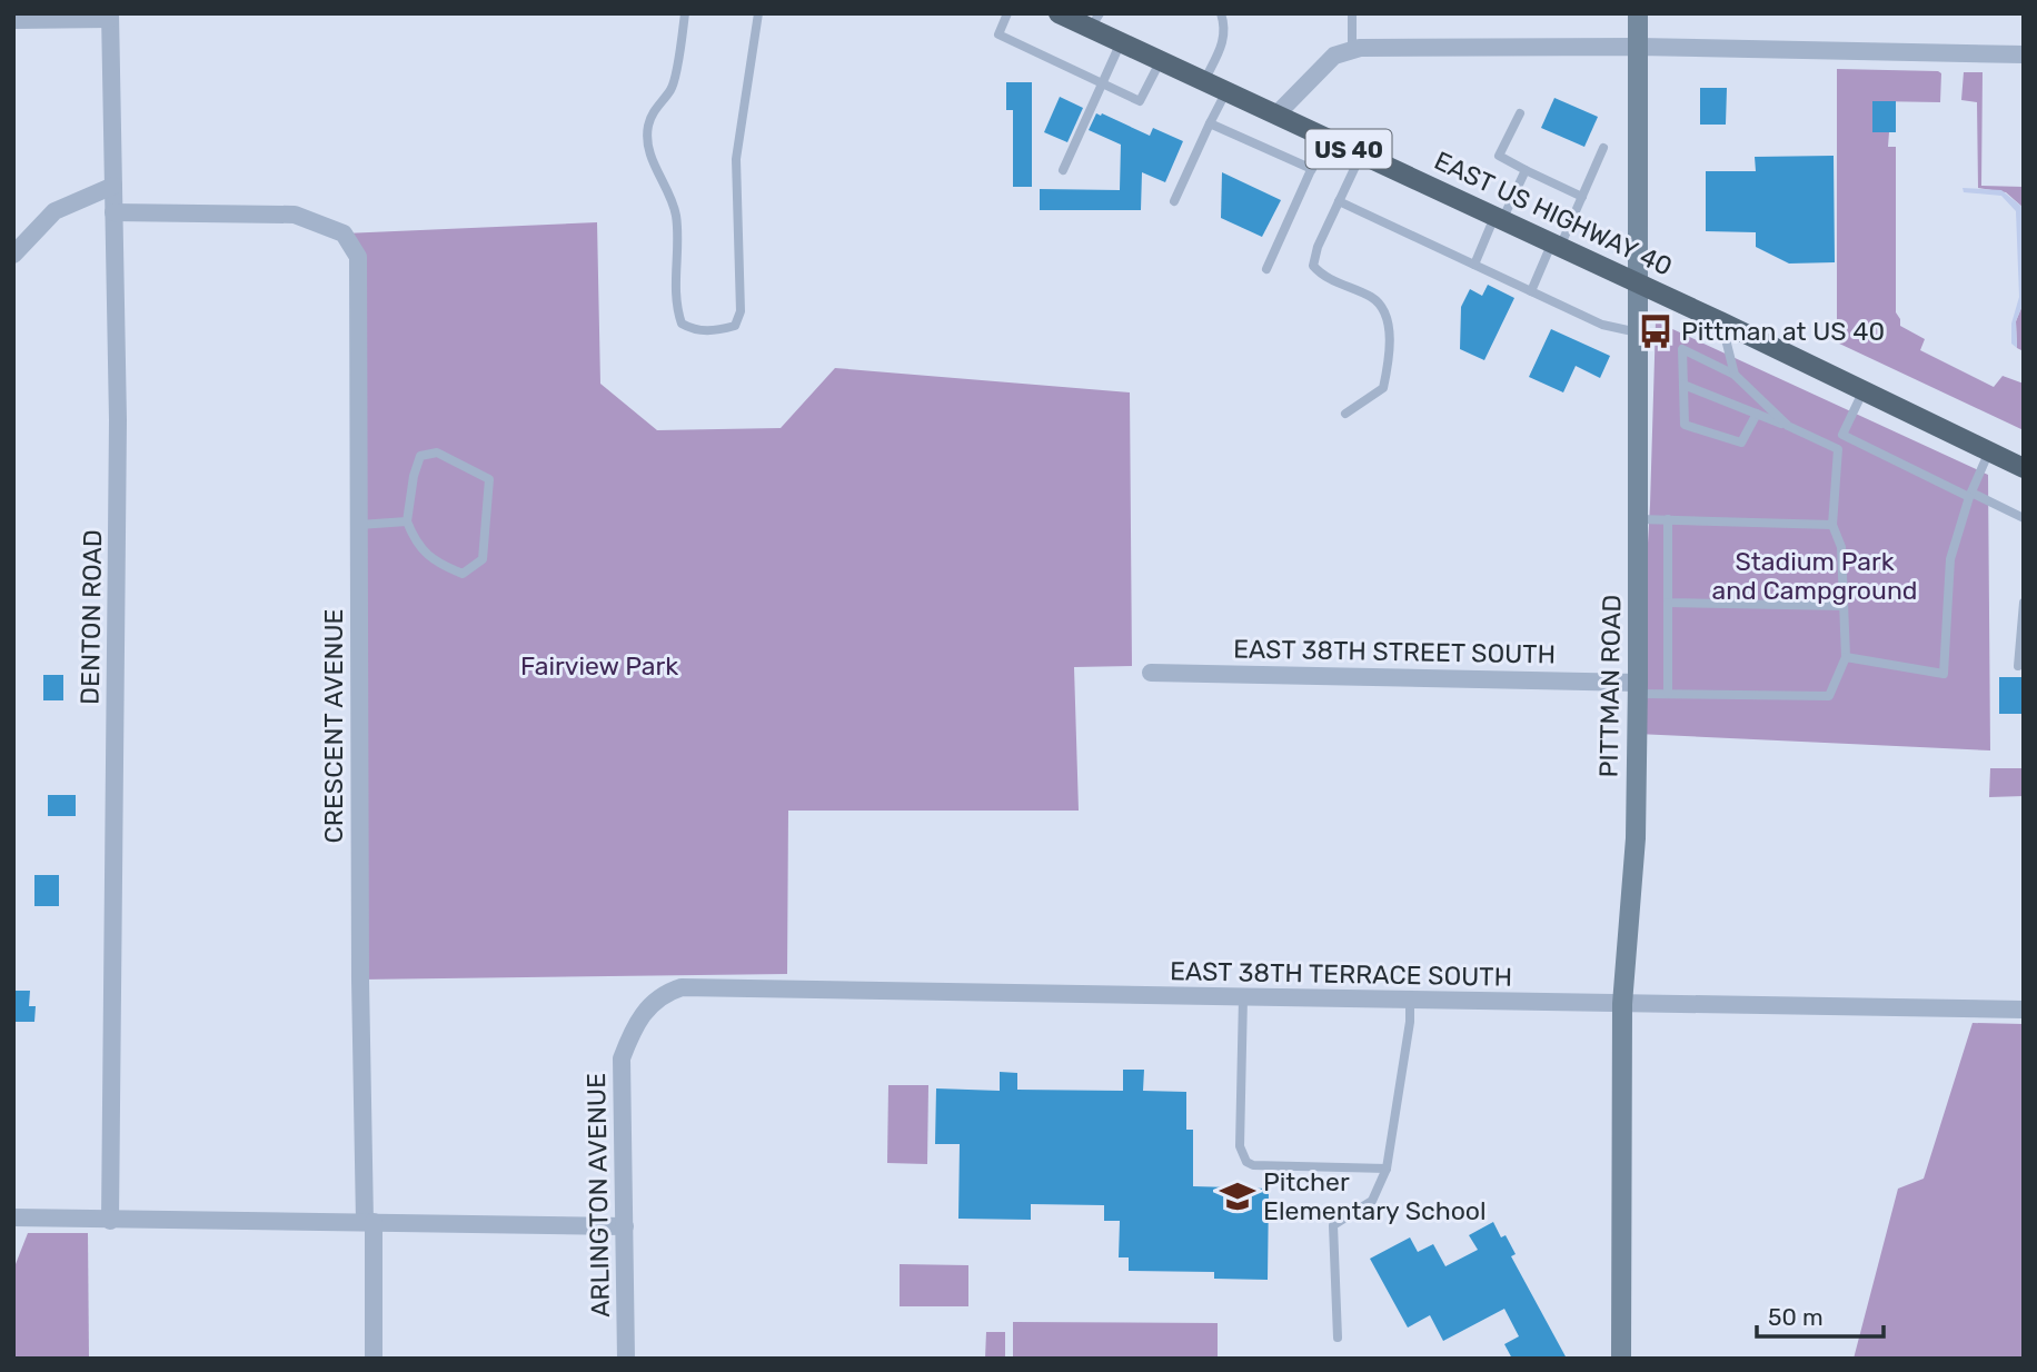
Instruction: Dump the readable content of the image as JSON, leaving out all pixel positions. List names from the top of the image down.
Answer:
{
  "streets": {
    "main road": ["US 40", "EAST US HIGHWAY 40"],
    "street": [
      "DENTON ROAD",
      "EAST 38TH STREET SOUTH",
      "PITTMAN ROAD",
      "CRESCENT AVENUE",
      "EAST 38TH TERRACE SOUTH",
      "ARLINGTON AVENUE"
    ]
  },
  "crossings": [
    ["EAST US HIGHWAY 40", "PITTMAN ROAD"],
    ["DENTON ROAD", "CRESCENT AVENUE"],
    ["EAST 38TH STREET SOUTH", "PITTMAN ROAD"],
    ["PITTMAN ROAD", "EAST 38TH TERRACE SOUTH"],
    ["EAST 38TH TERRACE SOUTH", "ARLINGTON AVENUE"]
  ],
  "parks": ["Stadium Park and Campground", "Fairview Park"],
  "places": {
    "bus stop": ["Pittman at US 40"],
    "school or university": ["Pitcher Elementary School"]
  },
  "scale_bar": "50 m"
}
